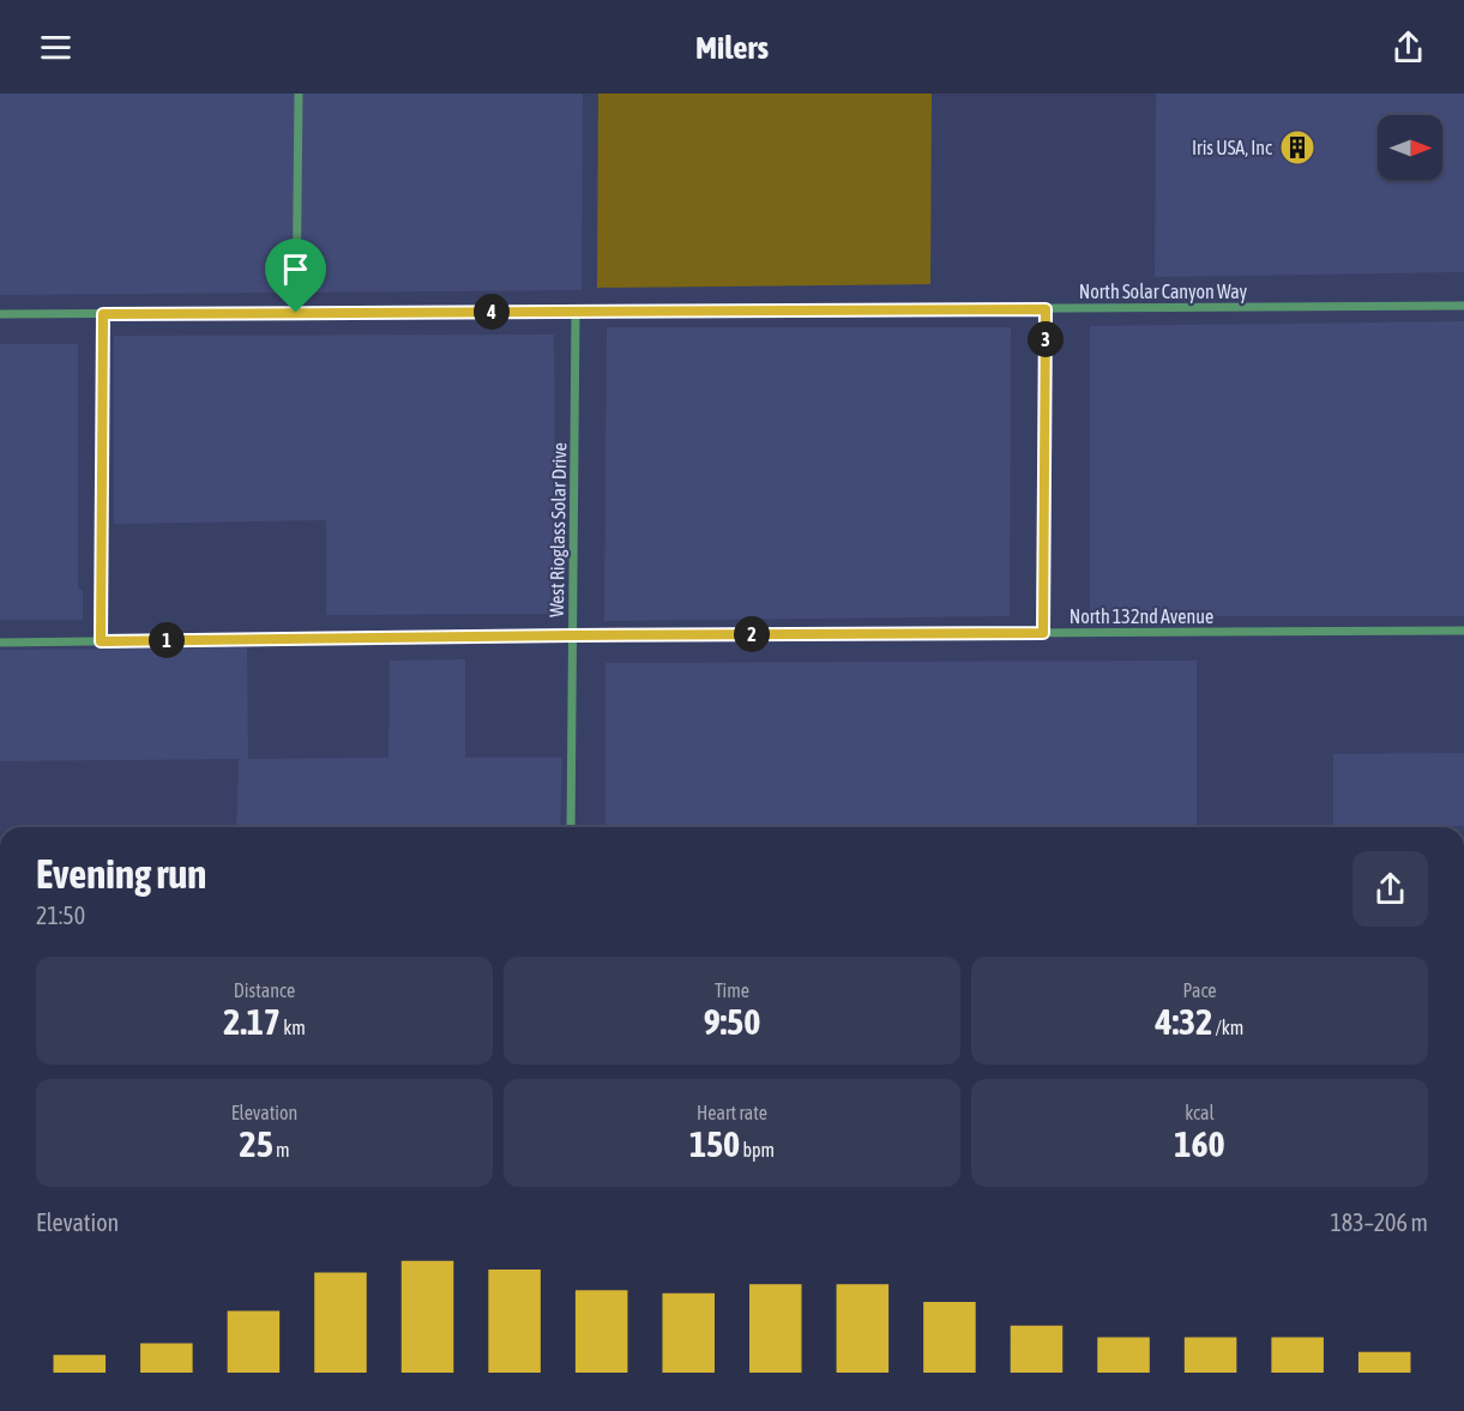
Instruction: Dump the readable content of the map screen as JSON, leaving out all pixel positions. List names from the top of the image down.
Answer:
{
  "streets": {
    "street": ["North Solar Canyon Way", "West Rioglass Solar Drive", "North 132nd Avenue"]
  },
  "crossings": [
    ["North Solar Canyon Way", "West Rioglass Solar Drive"],
    ["West Rioglass Solar Drive", "North 132nd Avenue"]
  ],
  "places": {
    "building": ["Iris USA, Inc"]
  },
  "north": "right",
  "page": {
    "header": "Milers",
    "pins": [
      "4",
      "3",
      "2",
      "1"
    ],
    "heading": ["Evening run", "21:50"],
    "stats": [
      ["Distance", "2.17 km"],
      ["Time", "9:50"],
      ["Pace", "4:32 /km"],
      ["Elevation", "25 m"],
      ["Heart rate", "150 bpm"],
      ["kcal", "160"]
    ],
    "chart": ["Elevation", "183–206 m"]
  }
}
